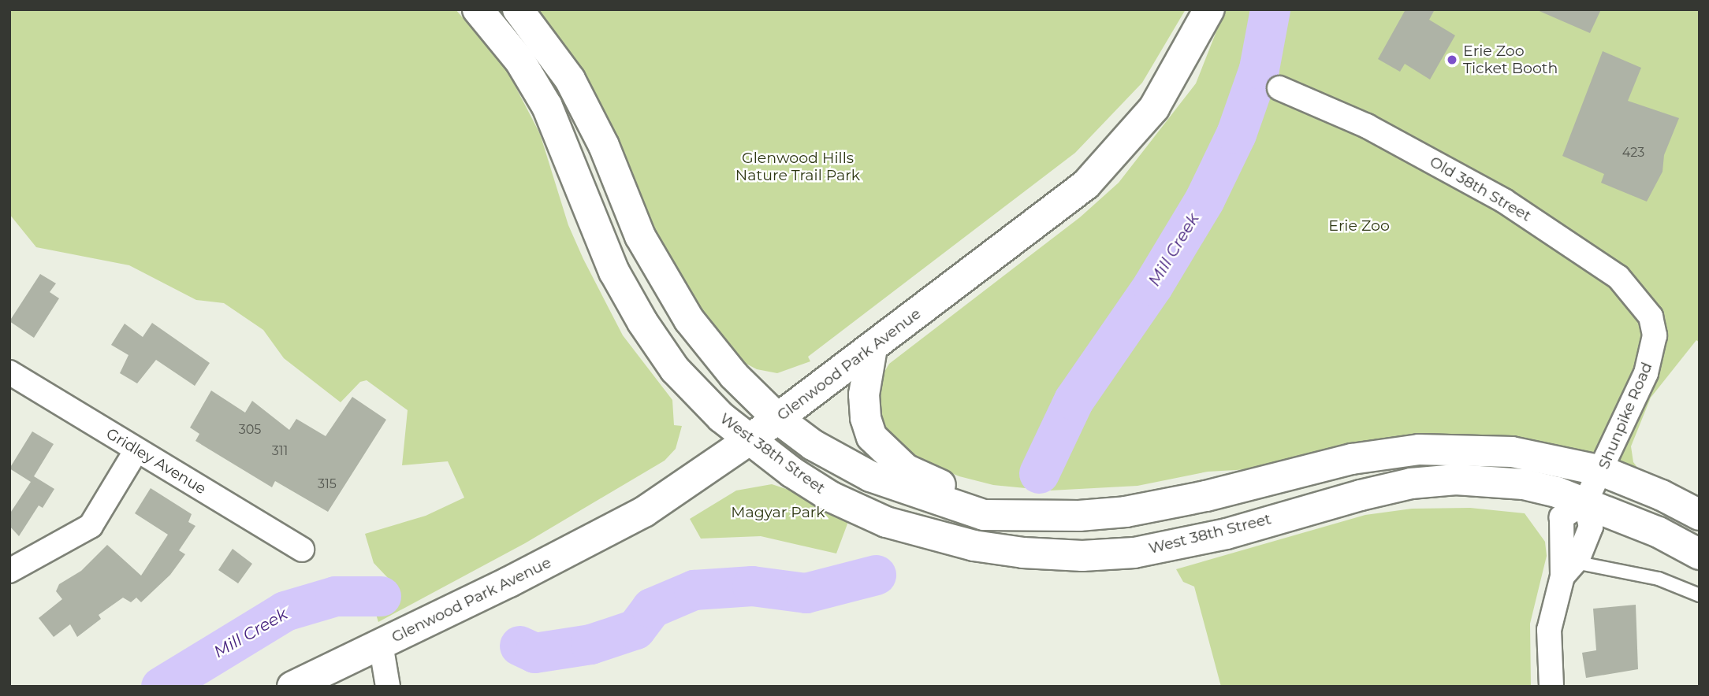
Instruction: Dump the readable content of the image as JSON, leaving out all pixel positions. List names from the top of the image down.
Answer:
{
  "streets": {
    "main road": ["Glenwood Park Avenue", "West 38th Street"],
    "street": ["Old 38th Street", "Shunpike Road", "Gridley Avenue"]
  },
  "crossings": [
    ["Old 38th Street", "Shunpike Road"],
    ["Glenwood Park Avenue", "West 38th Street"],
    ["Shunpike Road", "West 38th Street"]
  ],
  "water": ["Mill Creek"],
  "parks": ["Glenwood Hills Nature Trail Park", "Erie Zoo", "Magyar Park"],
  "places": ["Erie Zoo Ticket Booth"],
  "house_numbers": [
    "423",
    "305",
    "311",
    "315"
  ]
}
